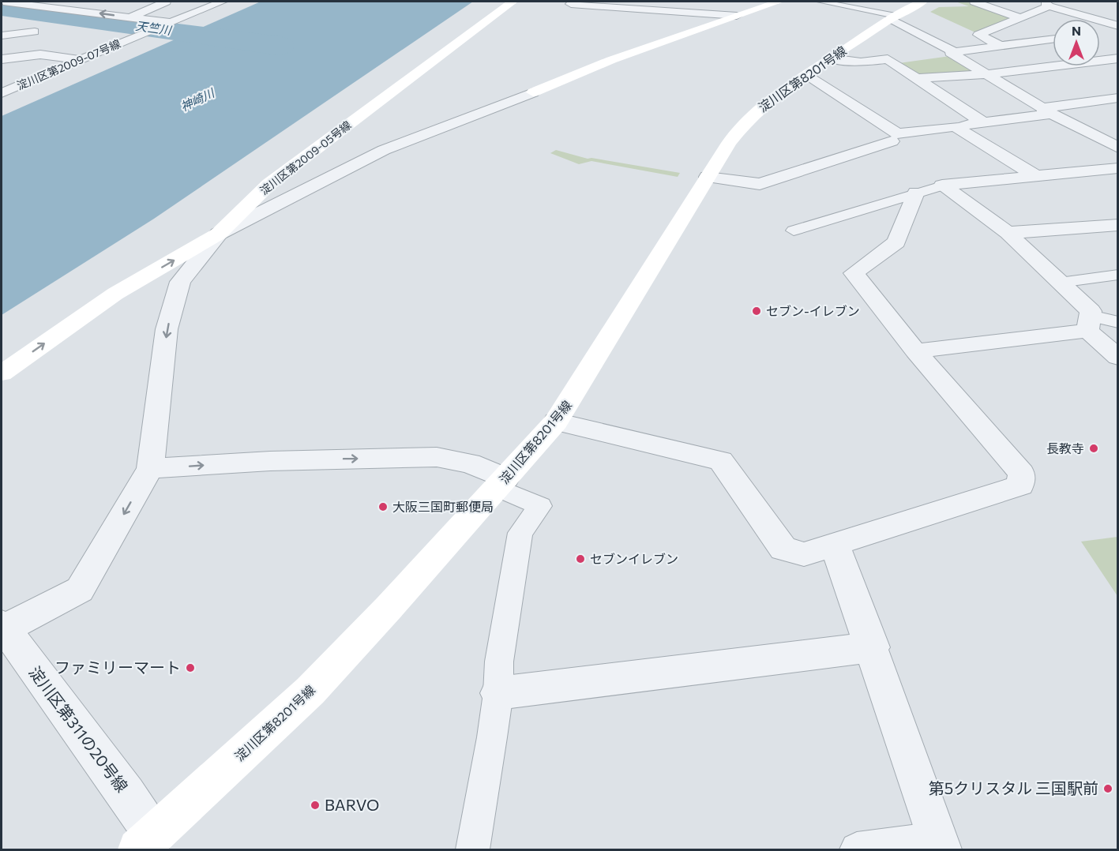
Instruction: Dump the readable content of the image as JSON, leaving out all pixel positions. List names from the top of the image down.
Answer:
{
  "streets": {
    "street": [
      "淀川区第2009-07号線",
      "淀川区第8201号線",
      "淀川区第2009-05号線",
      "淀川区第311の20号線"
    ]
  },
  "crossings": [
    ["淀川区第8201号線", "淀川区第311の20号線"]
  ],
  "one_way": ["淀川区第2009-05号線"],
  "water": ["天竺川", "神崎川"],
  "places": [
    "セブン-イレブン",
    "長教寺",
    "大阪三国町郵便局",
    "セブンイレブン",
    "ファミリーマート",
    "第5クリスタル 三国駅前",
    "BARVO"
  ],
  "north": "top"
}
